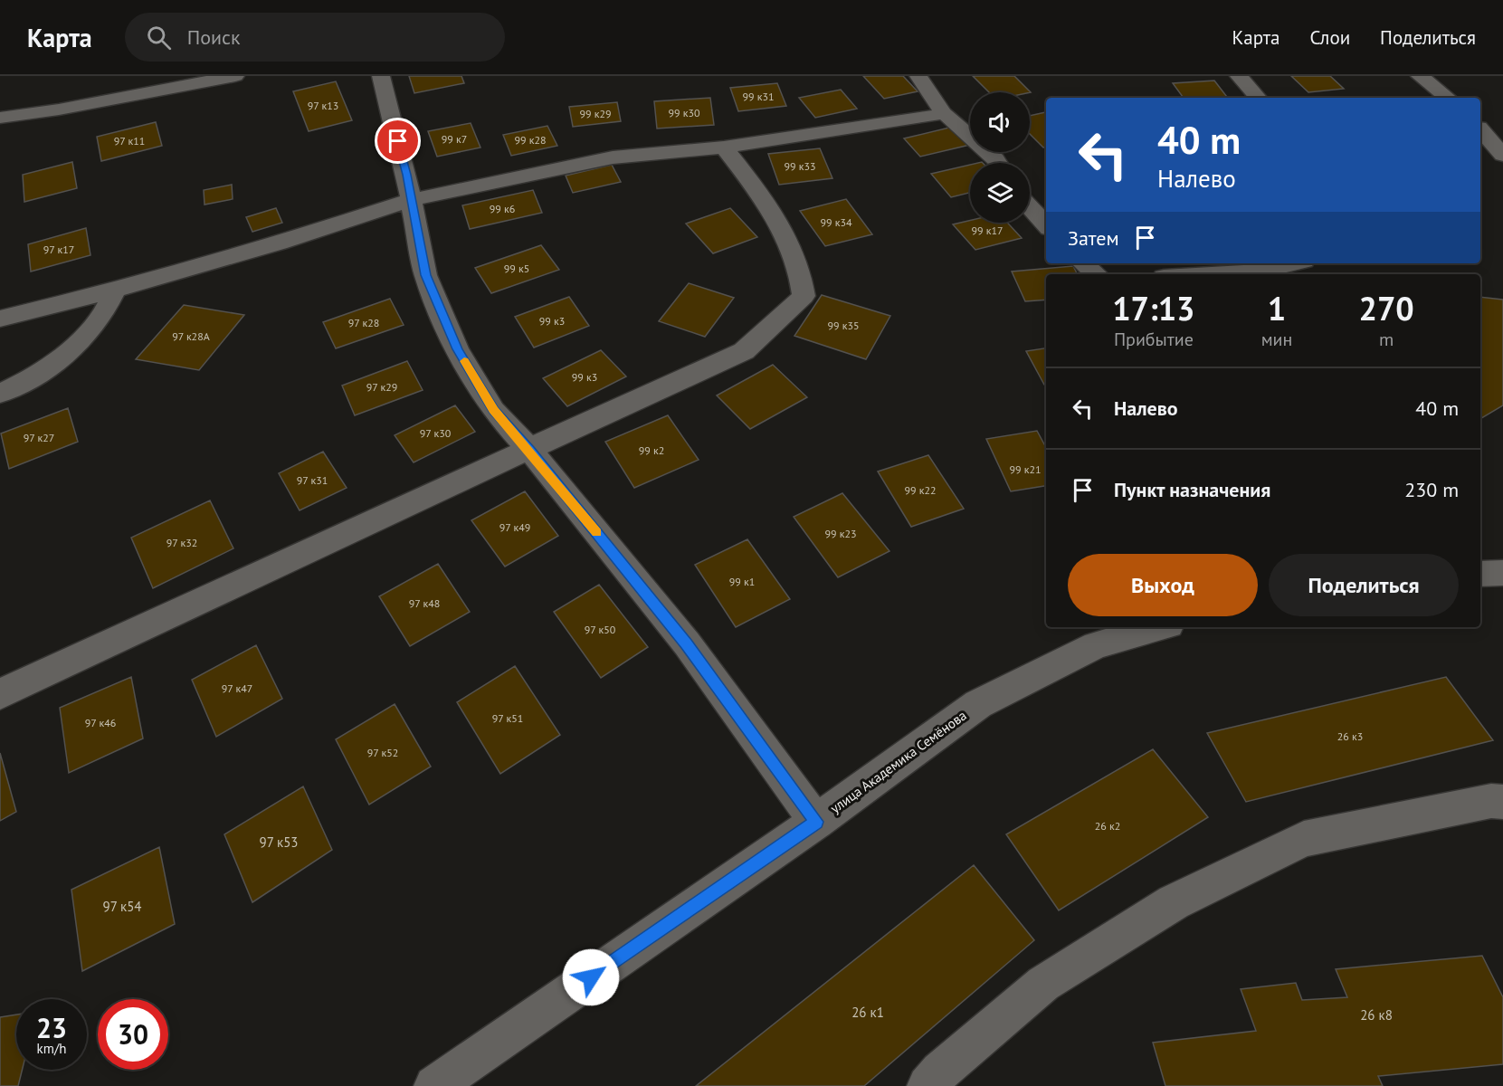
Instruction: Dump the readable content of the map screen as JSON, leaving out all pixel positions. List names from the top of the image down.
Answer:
{
  "streets": {
    "street": ["улица Академика Семёнова"]
  },
  "house_numbers": [
    "99 к31",
    "97 к13",
    "99 к30",
    "99 к29",
    "99 к7",
    "99 к28",
    "97 к11",
    "99 к33",
    "99 к6",
    "99 к34",
    "99 к17",
    "97 к17",
    "99 к5",
    "99 к3",
    "97 к28",
    "99 к35",
    "97 к28А",
    "99 к3",
    "97 к29",
    "97 к30",
    "97 к27",
    "99 к2",
    "99 к21",
    "97 к31",
    "99 к22",
    "97 к49",
    "99 к23",
    "97 к32",
    "99 к1",
    "97 к48",
    "97 к50",
    "97 к47",
    "97 к51",
    "97 к46",
    "26 к3",
    "97 к52",
    "26 к2",
    "97 к53",
    "97 к54",
    "26 к1",
    "26 к8"
  ],
  "page": {
    "header": "Карта",
    "search": "Поиск",
    "nav": ["Карта", "Слои", "Поделиться"],
    "turn": ["40 m", "Налево"],
    "then": "Затем",
    "eta": [
      "17:13",
      "Прибытие",
      "1",
      "мин",
      "270",
      "m"
    ],
    "list": [
      {
        "name": "Налево",
        "value": "40 m"
      },
      {
        "name": "Пункт назначения",
        "value": "230 m"
      }
    ],
    "buttons": ["Выход", "Поделиться"],
    "speed": "23 km/h",
    "limit": "30"
  }
}
